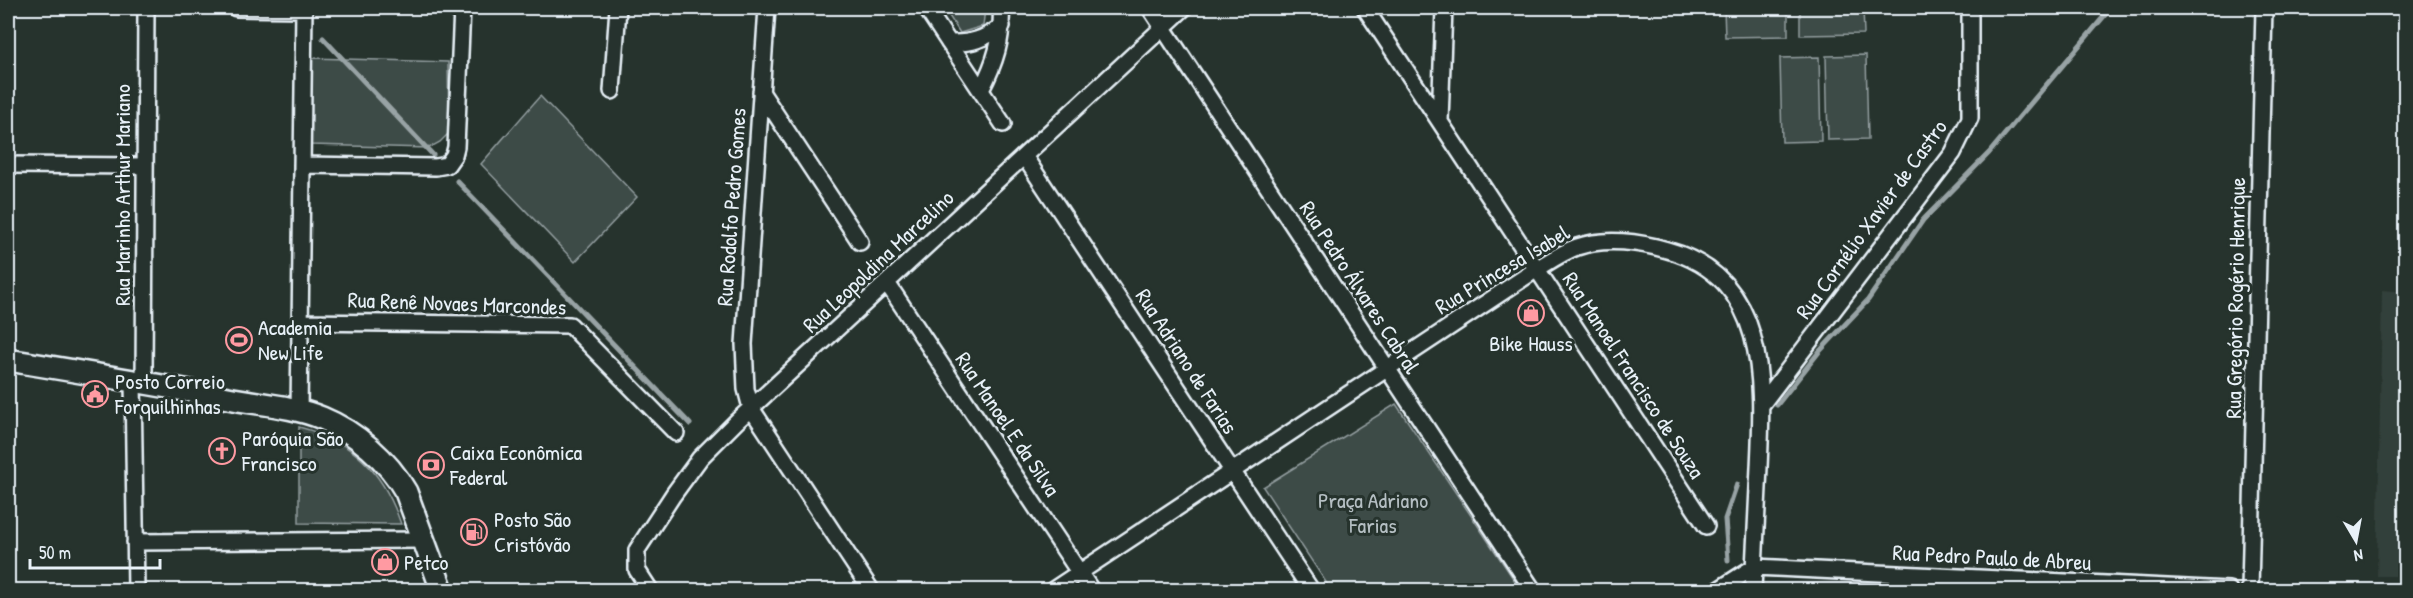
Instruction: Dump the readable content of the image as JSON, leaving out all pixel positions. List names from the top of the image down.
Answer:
{
  "streets": {
    "street": [
      "Rua Marinho Arthur Mariano",
      "Rua Rodolfo Pedro Gomes",
      "Rua Cornélio Xavier de Castro",
      "Rua Leopoldina Marcelino",
      "Rua Princesa Isabel",
      "Rua Pedro Álvares Cabral",
      "Rua Gregório Rogério Henrique",
      "Rua Renê Novaes Marcondes",
      "Rua Adriano de Farias",
      "Rua Manoel Francisco de Souza",
      "Rua Manoel E da Silva",
      "Rua Pedro Paulo de Abreu"
    ]
  },
  "crossings": [
    ["Rua Rodolfo Pedro Gomes", "Rua Leopoldina Marcelino"],
    ["Rua Cornélio Xavier de Castro", "Rua Princesa Isabel"],
    ["Rua Leopoldina Marcelino", "Rua Pedro Álvares Cabral"],
    ["Rua Leopoldina Marcelino", "Rua Adriano de Farias"],
    ["Rua Leopoldina Marcelino", "Rua Manoel E da Silva"],
    ["Rua Princesa Isabel", "Rua Pedro Álvares Cabral"],
    ["Rua Princesa Isabel", "Rua Adriano de Farias"],
    ["Rua Princesa Isabel", "Rua Manoel Francisco de Souza"],
    ["Rua Princesa Isabel", "Rua Manoel E da Silva"],
    ["Rua Princesa Isabel", "Rua Pedro Paulo de Abreu"]
  ],
  "parks": ["Praça Adriano Farias"],
  "places": {
    "shop": ["Bike Hauss", "Petco"],
    "sports": ["Academia New Life"],
    "public building": ["Posto Correio Forquilhinhas"],
    "church": ["Paróquia São Francisco"],
    "bank": ["Caixa Econômica Federal"],
    "fuel station": ["Posto São Cristóvão"]
  },
  "scale_bar": "50 m",
  "north": "bottom"
}
